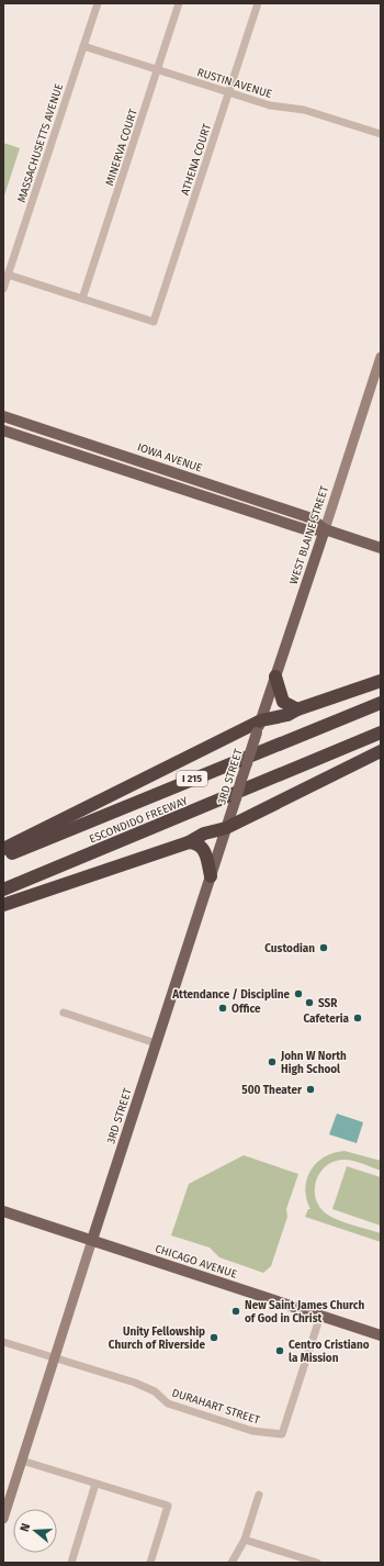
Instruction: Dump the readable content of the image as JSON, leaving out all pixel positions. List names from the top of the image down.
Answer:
{
  "streets": {
    "highway": ["I 215", "ESCONDIDO FREEWAY"],
    "main road": [
      "IOWA AVENUE",
      "WEST BLAINE STREET",
      "3RD STREET",
      "CHICAGO AVENUE"
    ],
    "street": [
      "RUSTIN AVENUE",
      "MASSACHUSETTS AVENUE",
      "MINERVA COURT",
      "ATHENA COURT",
      "DURAHART STREET"
    ]
  },
  "crossings": [
    ["RUSTIN AVENUE", "MASSACHUSETTS AVENUE"],
    ["RUSTIN AVENUE", "MINERVA COURT"],
    ["RUSTIN AVENUE", "ATHENA COURT"],
    ["MINERVA COURT", "ATHENA COURT"],
    ["IOWA AVENUE", "WEST BLAINE STREET"],
    ["WEST BLAINE STREET", "3RD STREET"],
    ["3RD STREET", "CHICAGO AVENUE"],
    ["3RD STREET", "DURAHART STREET"],
    ["CHICAGO AVENUE", "DURAHART STREET"]
  ],
  "places": [
    "Custodian",
    "Attendance / Discipline",
    "SSR",
    "Office",
    "Cafeteria",
    "John W North High School",
    "500 Theater",
    "New Saint James Church of God in Christ",
    "Unity Fellowship Church of Riverside",
    "Centro Cristiano la Mission"
  ],
  "north": "left"
}
